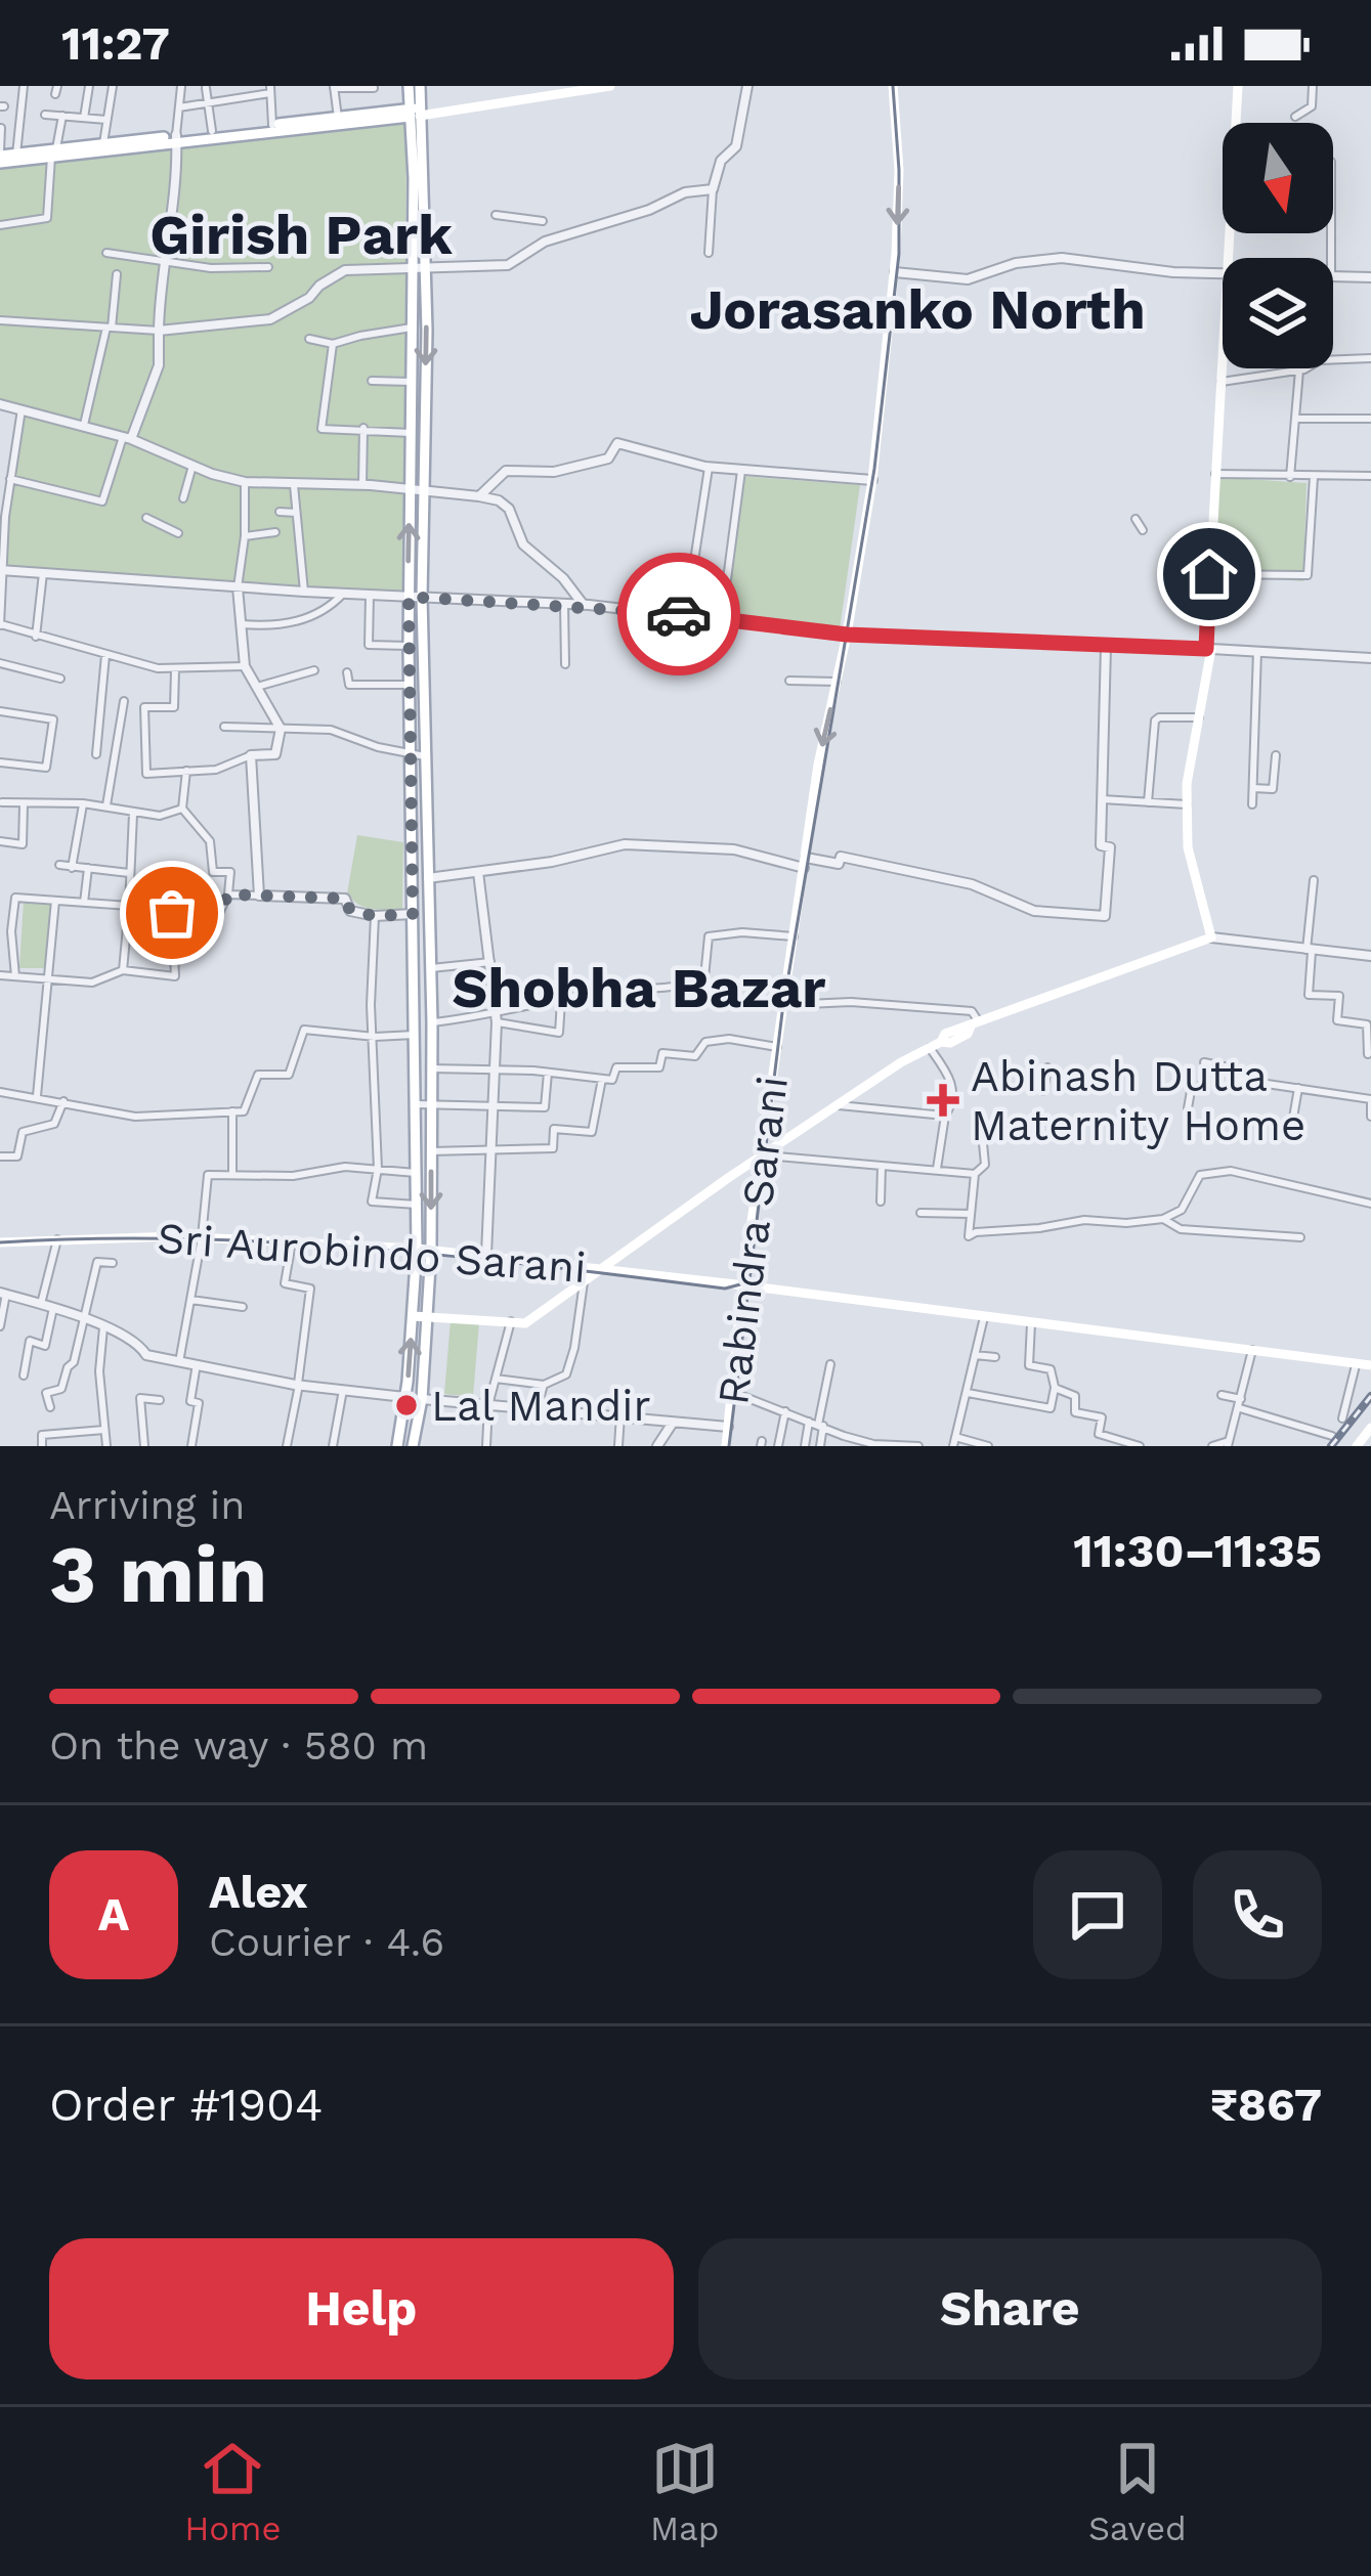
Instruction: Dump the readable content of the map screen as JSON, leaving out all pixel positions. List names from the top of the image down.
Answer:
{
  "streets": {
    "main road": ["Rabindra Sarani", "Sri Aurobindo Sarani"]
  },
  "crossings": [
    ["Rabindra Sarani", "Sri Aurobindo Sarani"]
  ],
  "districts": ["Girish Park", "Jorasanko North", "Shobha Bazar"],
  "places": {
    "health": ["Abinash Dutta Maternity Home"],
    "other": ["Lal Mandir"]
  },
  "north": "bottom",
  "page": {
    "status": "11:27",
    "heading": ["3 min", "Arriving in", "11:30–11:35"],
    "panel": [
      "Alex",
      "Courier · 4.6",
      "Order #1904",
      "₹867"
    ],
    "bar": "On the way · 580 m",
    "round": "A",
    "buttons": ["Help", "Share"],
    "tabs": ["Home", "Map", "Saved"]
  }
}
